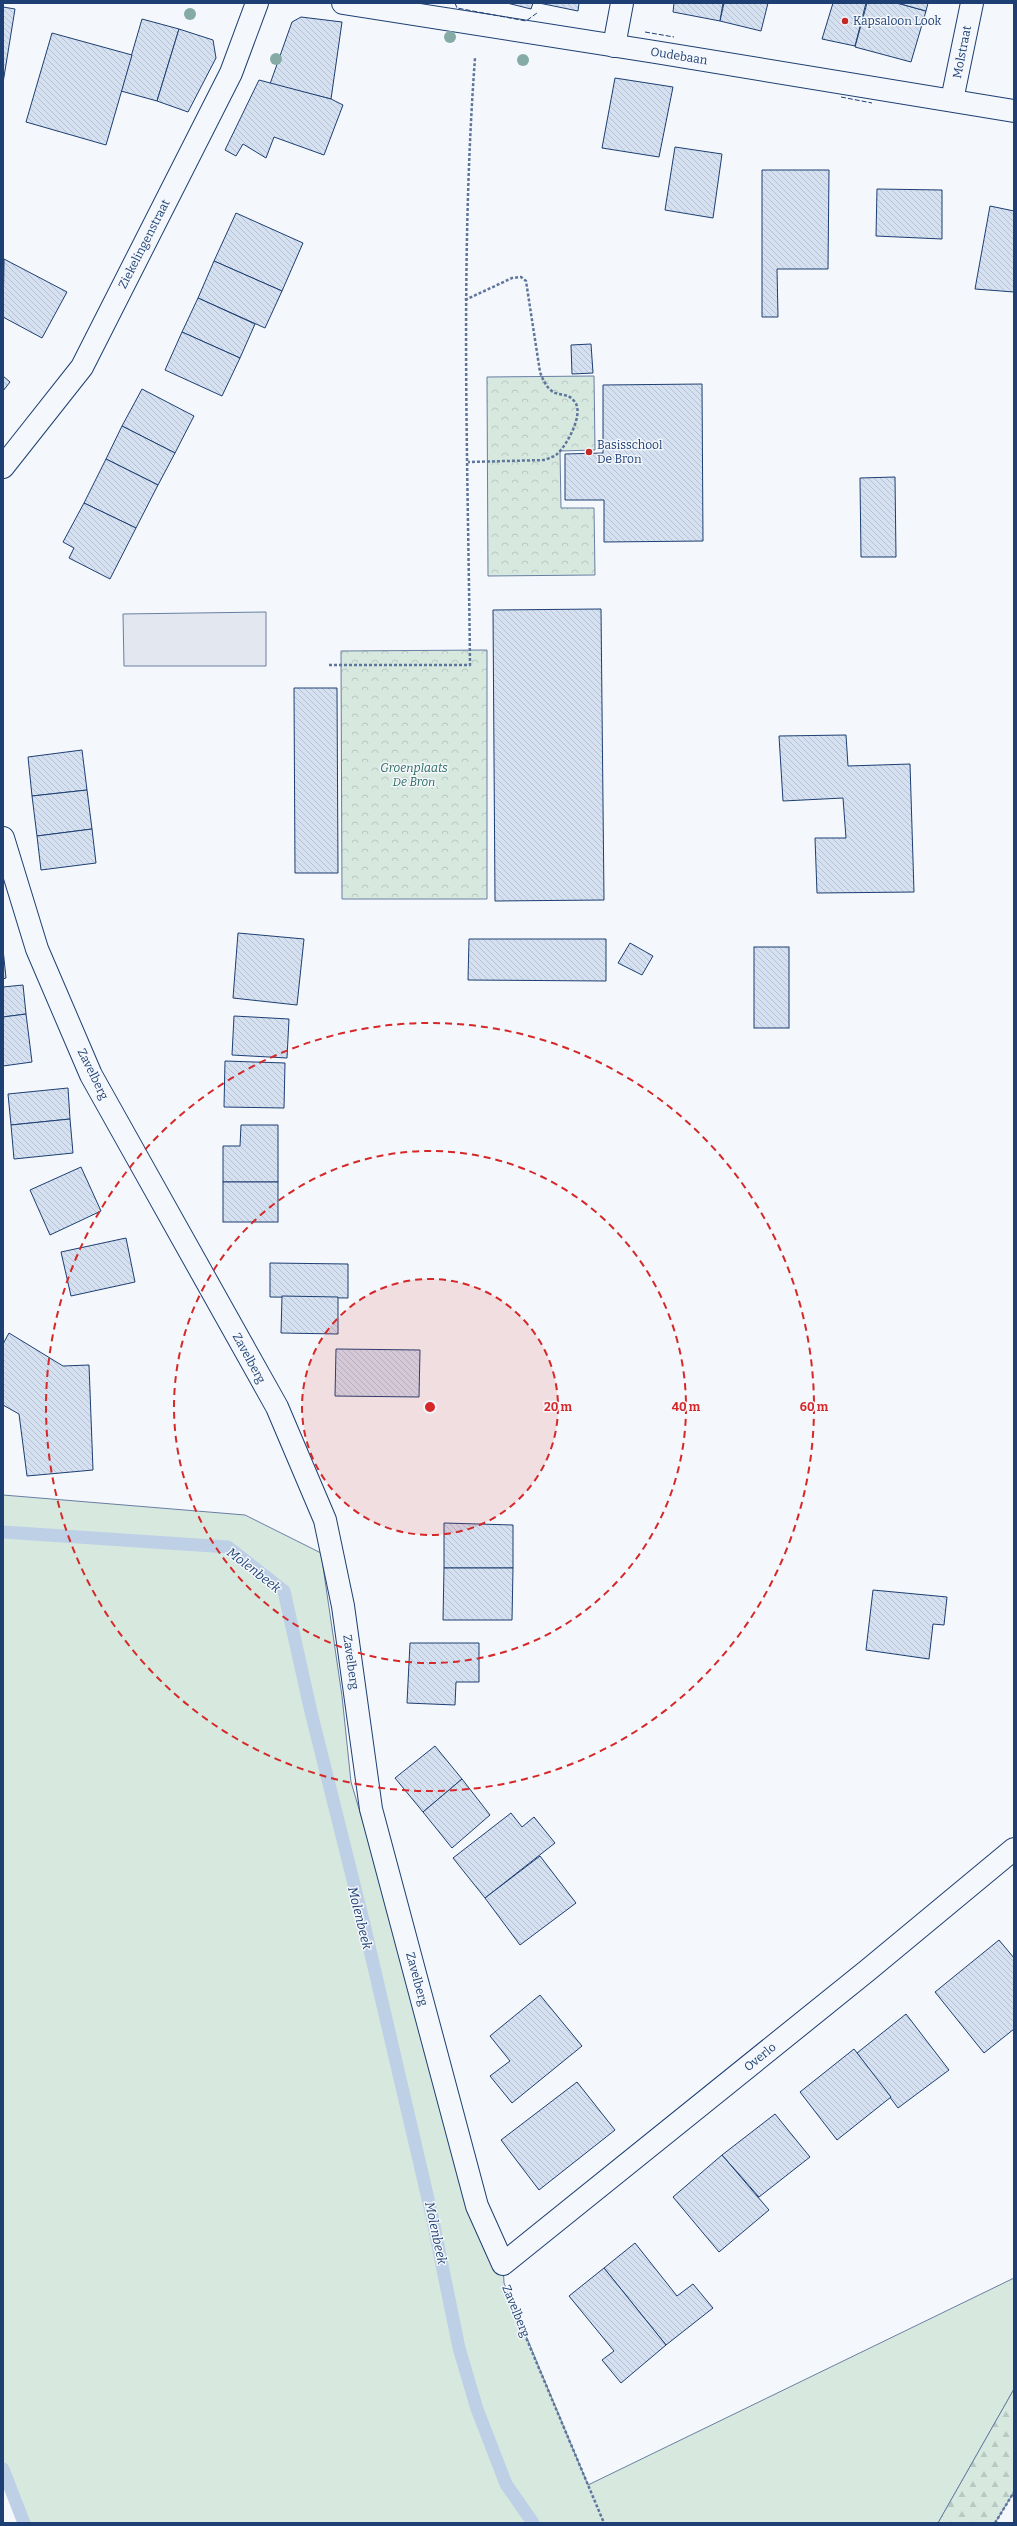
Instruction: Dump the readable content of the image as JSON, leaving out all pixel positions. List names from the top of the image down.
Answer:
{
  "streets": {
    "street": [
      "Molstraat",
      "Oudebaan",
      "Ziekelingenstraat",
      "Zavelberg",
      "Overlo"
    ]
  },
  "crossings": [
    ["Molstraat", "Oudebaan"],
    ["Zavelberg", "Overlo"]
  ],
  "water": ["Molenbeek"],
  "parks": ["Groenplaats De Bron"],
  "places": ["Kapsaloon Look", "Basisschool De Bron"],
  "rings": ["20 m", "40 m", "60 m"]
}
